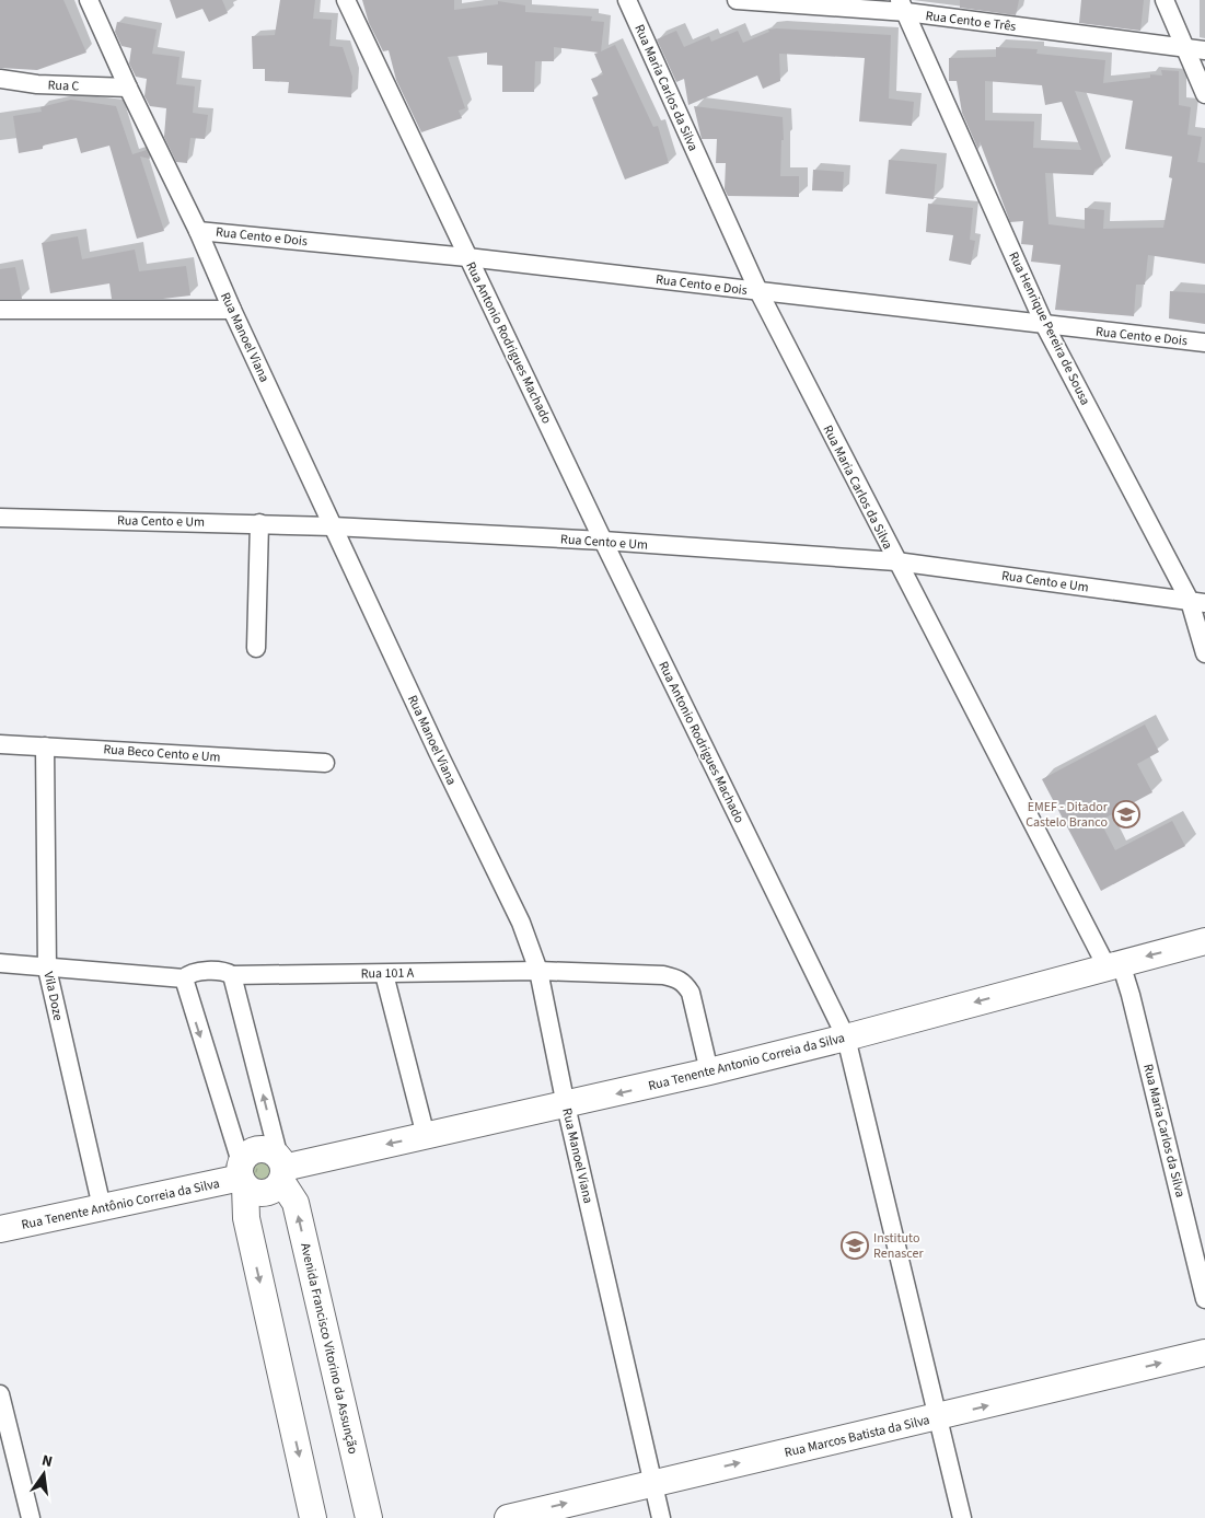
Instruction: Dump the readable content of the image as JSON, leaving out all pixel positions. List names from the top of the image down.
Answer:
{
  "streets": {
    "main road": [
      "Rua Tenente Antonio Correia da Silva",
      "Rua Tenente Antônio Correia da Silva",
      "Avenida Francisco Vitorino da Assunção",
      "Rua Marcos Batista da Silva"
    ],
    "street": [
      "Rua Cento e Três",
      "Rua C",
      "Rua Maria Carlos da Silva",
      "Rua Cento e Dois",
      "Rua Henrique Pereira de Sousa",
      "Rua Manoel Viana",
      "Rua Antonio Rodrigues Machado",
      "Rua Cento e Um",
      "Rua Beco Cento e Um",
      "Rua 101 A",
      "Vila Doze"
    ]
  },
  "crossings": [
    ["Rua Cento e Três", "Rua Henrique Pereira de Sousa"],
    ["Rua C", "Rua Manoel Viana"],
    ["Rua Maria Carlos da Silva", "Rua Cento e Dois"],
    ["Rua Maria Carlos da Silva", "Rua Cento e Um"],
    ["Rua Maria Carlos da Silva", "Rua Tenente Antonio Correia da Silva"],
    ["Rua Cento e Dois", "Rua Henrique Pereira de Sousa"],
    ["Rua Cento e Dois", "Rua Manoel Viana"],
    ["Rua Cento e Dois", "Rua Antonio Rodrigues Machado"],
    ["Rua Henrique Pereira de Sousa", "Rua Cento e Um"],
    ["Rua Manoel Viana", "Rua Cento e Um"],
    ["Rua Manoel Viana", "Rua 101 A"],
    ["Rua Manoel Viana", "Rua Tenente Antonio Correia da Silva"],
    ["Rua Manoel Viana", "Rua Marcos Batista da Silva"],
    ["Rua Antonio Rodrigues Machado", "Rua Cento e Um"],
    ["Rua Antonio Rodrigues Machado", "Rua Tenente Antonio Correia da Silva"],
    ["Rua Antonio Rodrigues Machado", "Rua Marcos Batista da Silva"],
    ["Rua Beco Cento e Um", "Vila Doze"],
    ["Rua 101 A", "Vila Doze"],
    ["Rua 101 A", "Rua Tenente Antonio Correia da Silva"],
    ["Vila Doze", "Rua Tenente Antônio Correia da Silva"],
    ["Rua Tenente Antonio Correia da Silva", "Rua Tenente Antônio Correia da Silva"],
    ["Rua Tenente Antonio Correia da Silva", "Avenida Francisco Vitorino da Assunção"],
    ["Rua Tenente Antônio Correia da Silva", "Avenida Francisco Vitorino da Assunção"]
  ],
  "one_way": ["Rua Tenente Antonio Correia da Silva", "Rua Marcos Batista da Silva"],
  "places": {
    "school or university": ["EMEF - Ditador Castelo Branco", "Instituto Renascer"]
  },
  "north": "top"
}
